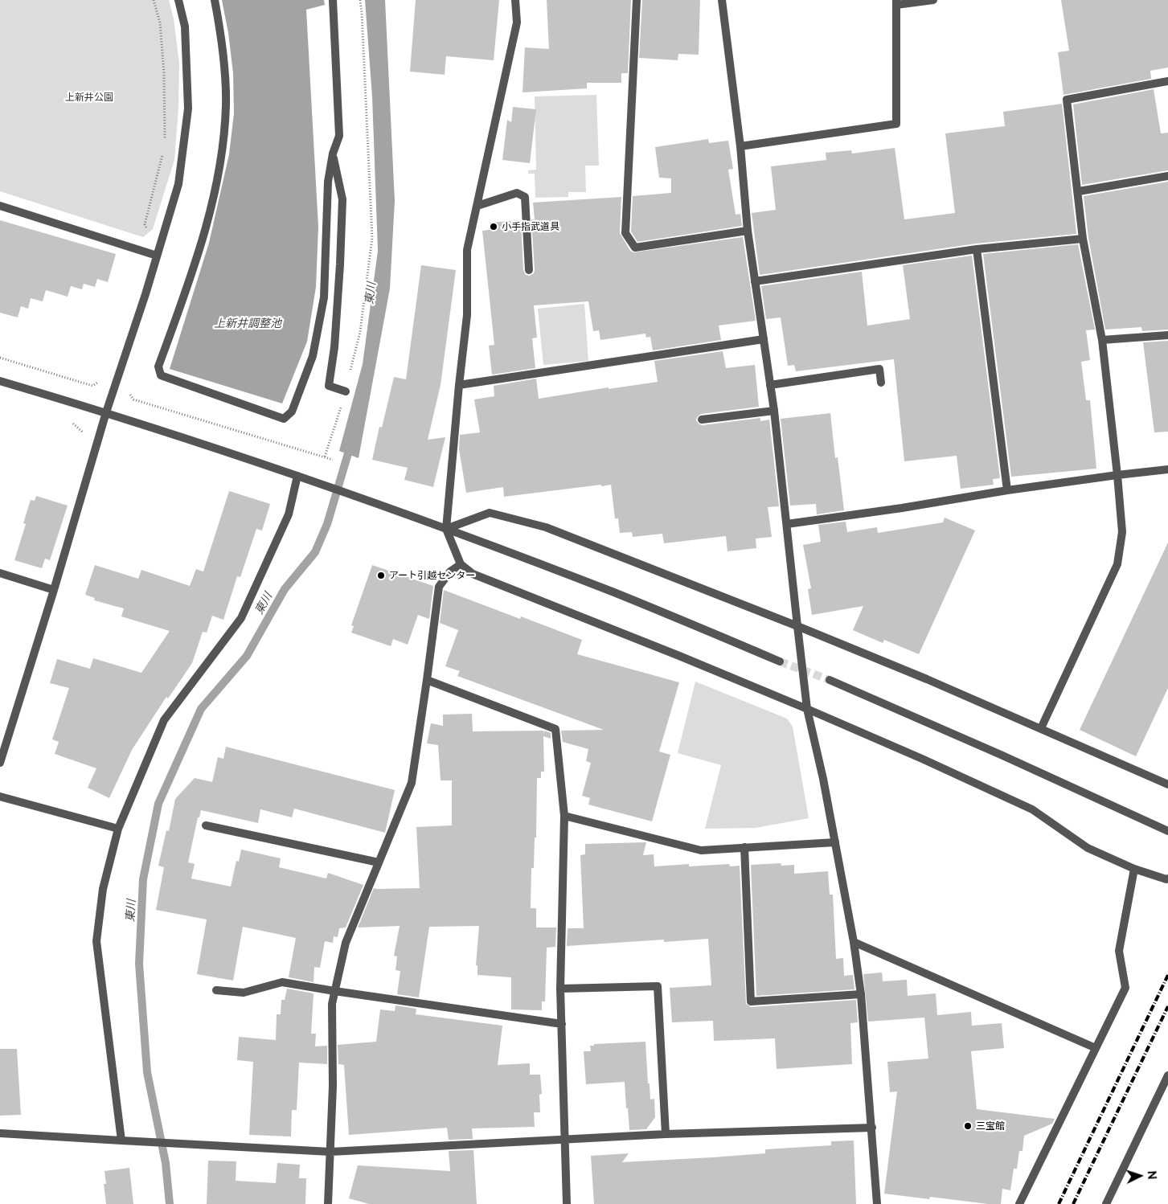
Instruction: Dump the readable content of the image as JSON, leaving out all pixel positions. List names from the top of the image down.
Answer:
{
  "water": ["東川", "上新井調整池"],
  "parks": ["上新井公園"],
  "places": ["小手指武道具", "アート引越センター", "三宝館"],
  "north": "right"
}
